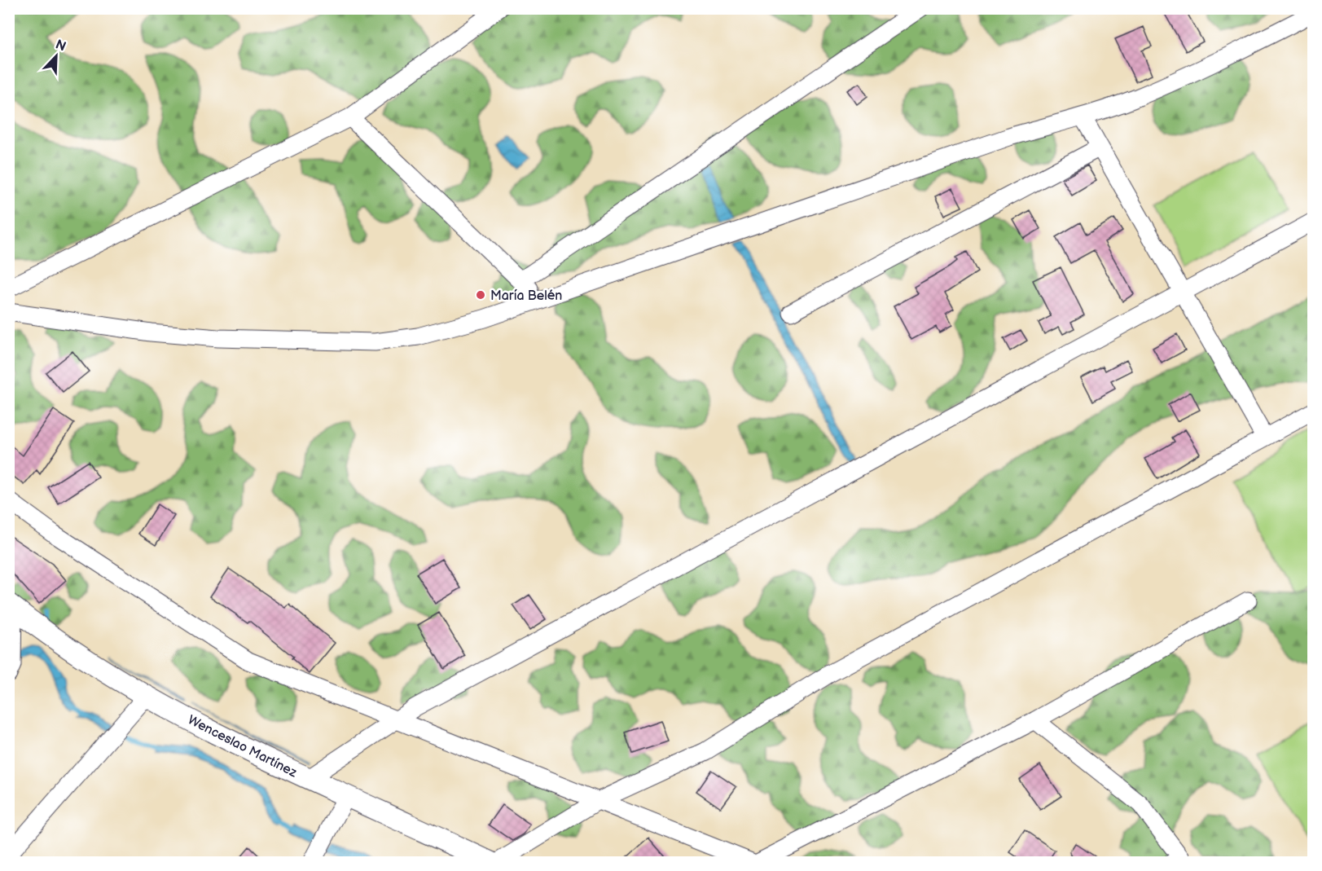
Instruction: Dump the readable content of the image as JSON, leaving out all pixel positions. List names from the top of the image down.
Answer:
{
  "streets": {
    "main road": ["Wenceslao Martínez"]
  },
  "places": ["María Belén"],
  "north": "top right"
}
